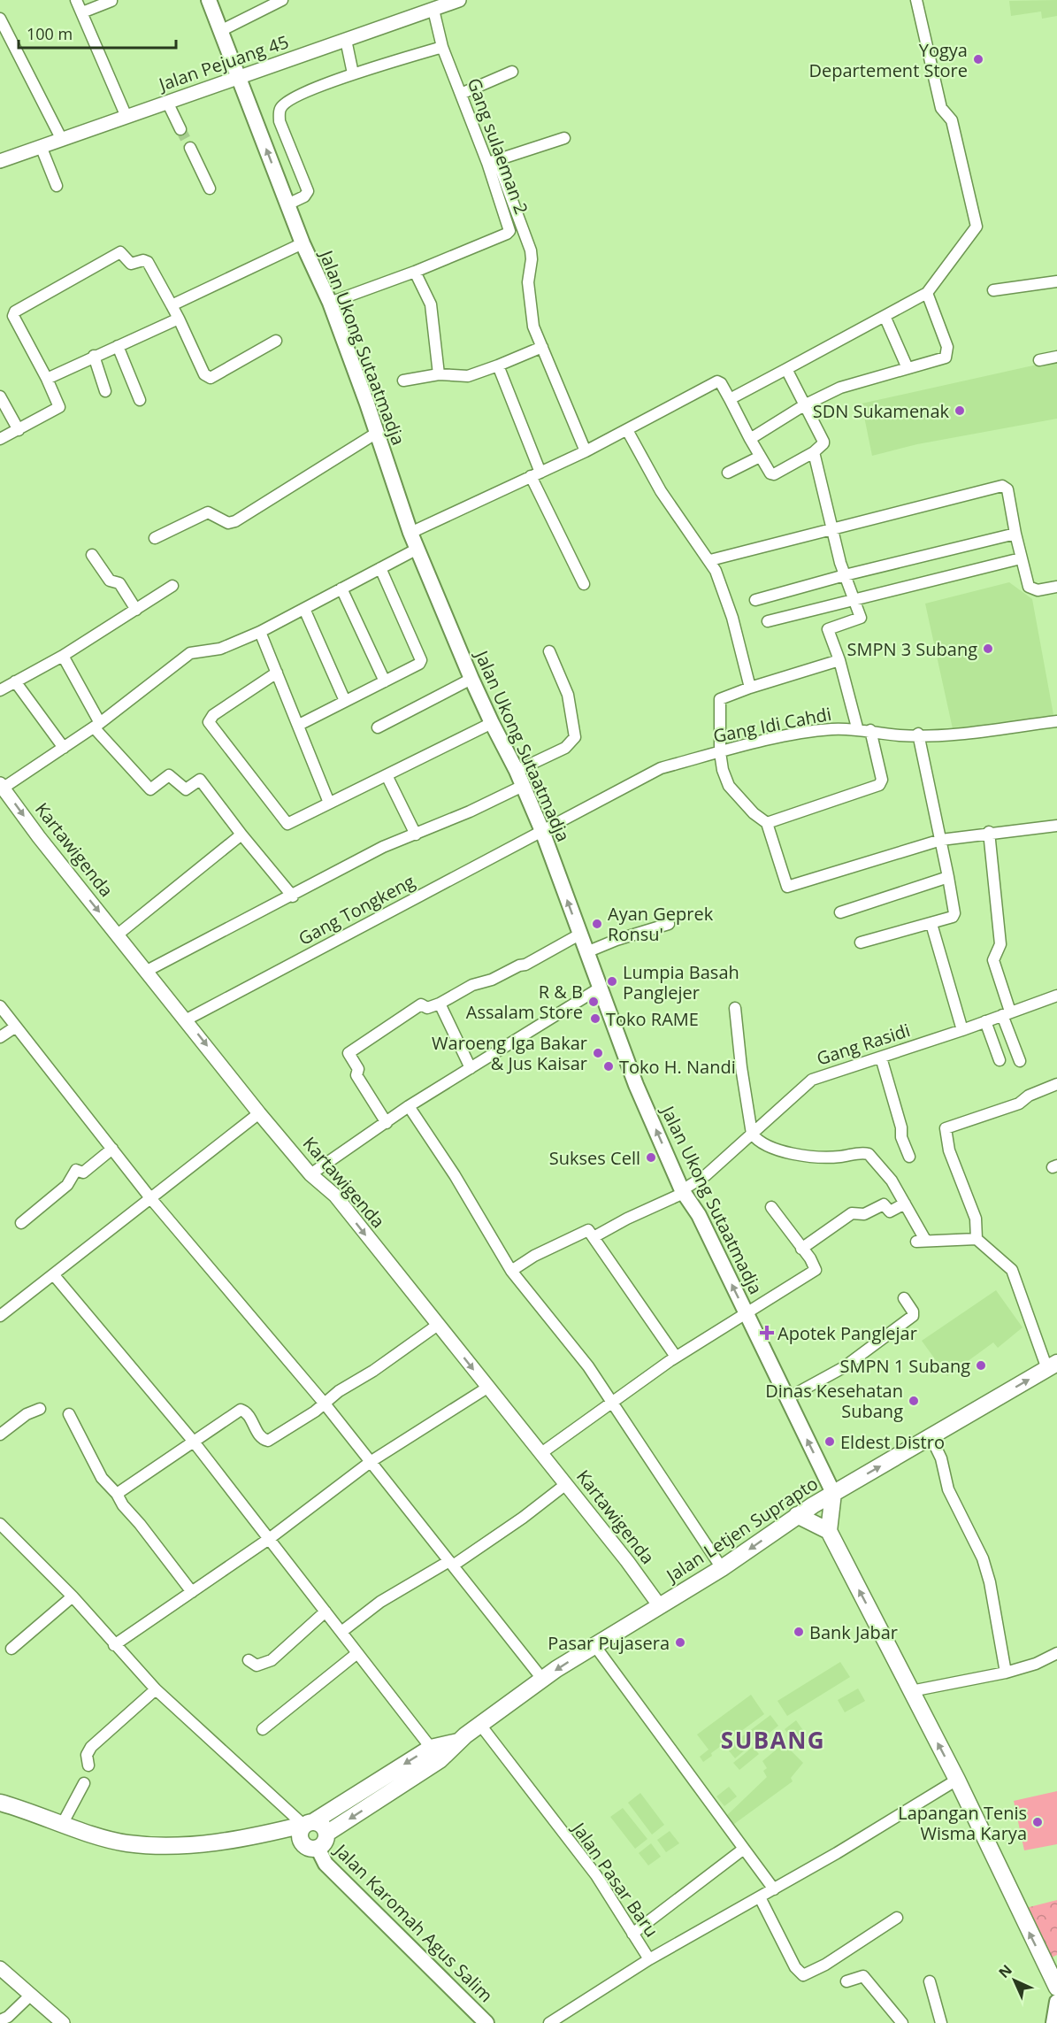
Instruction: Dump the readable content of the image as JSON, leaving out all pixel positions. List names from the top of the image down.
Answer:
{
  "streets": {
    "main road": ["Jalan Ukong Sutaatmadja", "Jalan Letjen Suprapto", "Jalan Karomah Agus Salim"],
    "street": [
      "Jalan Pejuang 45",
      "Gang sulaeman 2",
      "Gang Idi Cahdi",
      "Kartawigenda",
      "Gang Tongkeng",
      "Gang Rasidi",
      "Jalan Pasar Baru"
    ]
  },
  "crossings": [
    ["Jalan Pejuang 45", "Gang sulaeman 2"],
    ["Jalan Pejuang 45", "Jalan Ukong Sutaatmadja"],
    ["Gang sulaeman 2", "Jalan Ukong Sutaatmadja"],
    ["Jalan Ukong Sutaatmadja", "Gang Idi Cahdi"],
    ["Jalan Ukong Sutaatmadja", "Gang Tongkeng"],
    ["Jalan Ukong Sutaatmadja", "Gang Rasidi"],
    ["Jalan Ukong Sutaatmadja", "Jalan Letjen Suprapto"],
    ["Gang Idi Cahdi", "Gang Tongkeng"],
    ["Kartawigenda", "Gang Tongkeng"],
    ["Kartawigenda", "Jalan Letjen Suprapto"],
    ["Jalan Letjen Suprapto", "Jalan Pasar Baru"],
    ["Jalan Letjen Suprapto", "Jalan Karomah Agus Salim"]
  ],
  "one_way": ["Jalan Ukong Sutaatmadja"],
  "districts": ["SUBANG"],
  "places": {
    "other": [
      "Yogya Departement Store",
      "SDN Sukamenak",
      "SMPN 3 Subang",
      "Ayan Geprek Ronsu'",
      "Lumpia Basah Panglejer",
      "R & B Assalam Store",
      "Toko RAME",
      "Waroeng Iga Bakar & Jus Kaisar",
      "Toko H. Nandi",
      "Sukses Cell",
      "SMPN 1 Subang",
      "Dinas Kesehatan Subang",
      "Eldest Distro",
      "Bank Jabar",
      "Pasar Pujasera",
      "Lapangan Tenis Wisma Karya"
    ],
    "health": ["Apotek Panglejar"]
  },
  "scale_bar": "100 m",
  "north": "top left"
}
